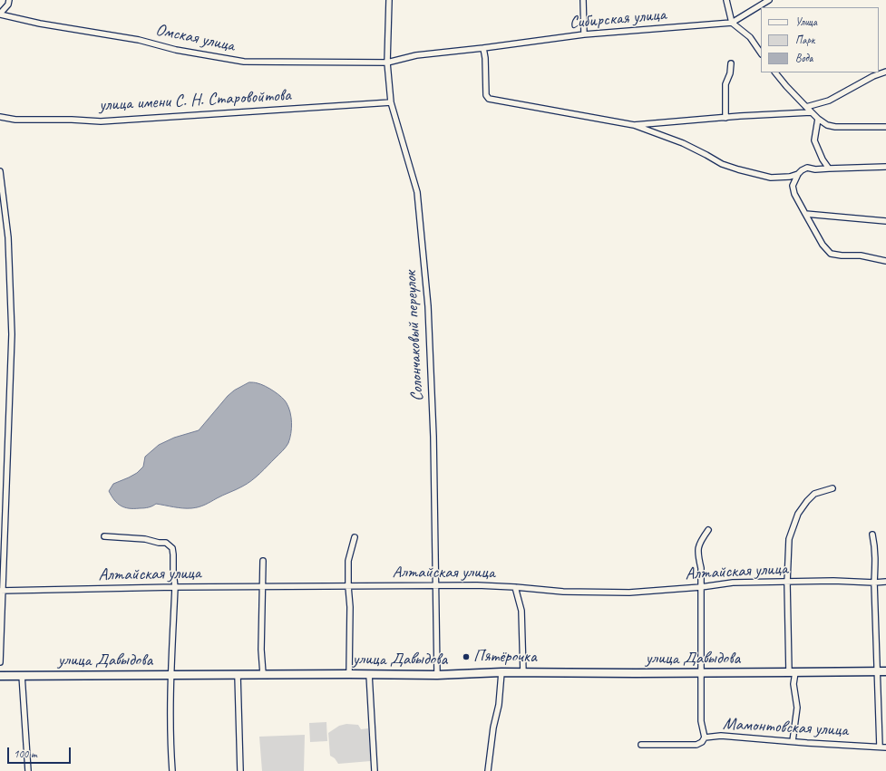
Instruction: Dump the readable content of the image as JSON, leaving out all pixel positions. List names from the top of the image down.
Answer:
{
  "streets": {
    "main road": ["улица Давыдова"],
    "street": [
      "Сибирская улица",
      "Омская улица",
      "улица имени С. Н. Старовойтова",
      "Солончаковый переулок",
      "Алтайская улица",
      "Мамонтовская улица"
    ]
  },
  "crossings": [
    ["Сибирская улица", "Омская улица"],
    ["Сибирская улица", "Солончаковый переулок"],
    ["Омская улица", "Солончаковый переулок"],
    ["улица имени С. Н. Старовойтова", "Солончаковый переулок"],
    ["Солончаковый переулок", "Алтайская улица"],
    ["Солончаковый переулок", "улица Давыдова"]
  ],
  "places": ["Пятёрочка"],
  "legend": ["Улица", "Парк", "Вода"],
  "scale_bar": "100 m"
}
